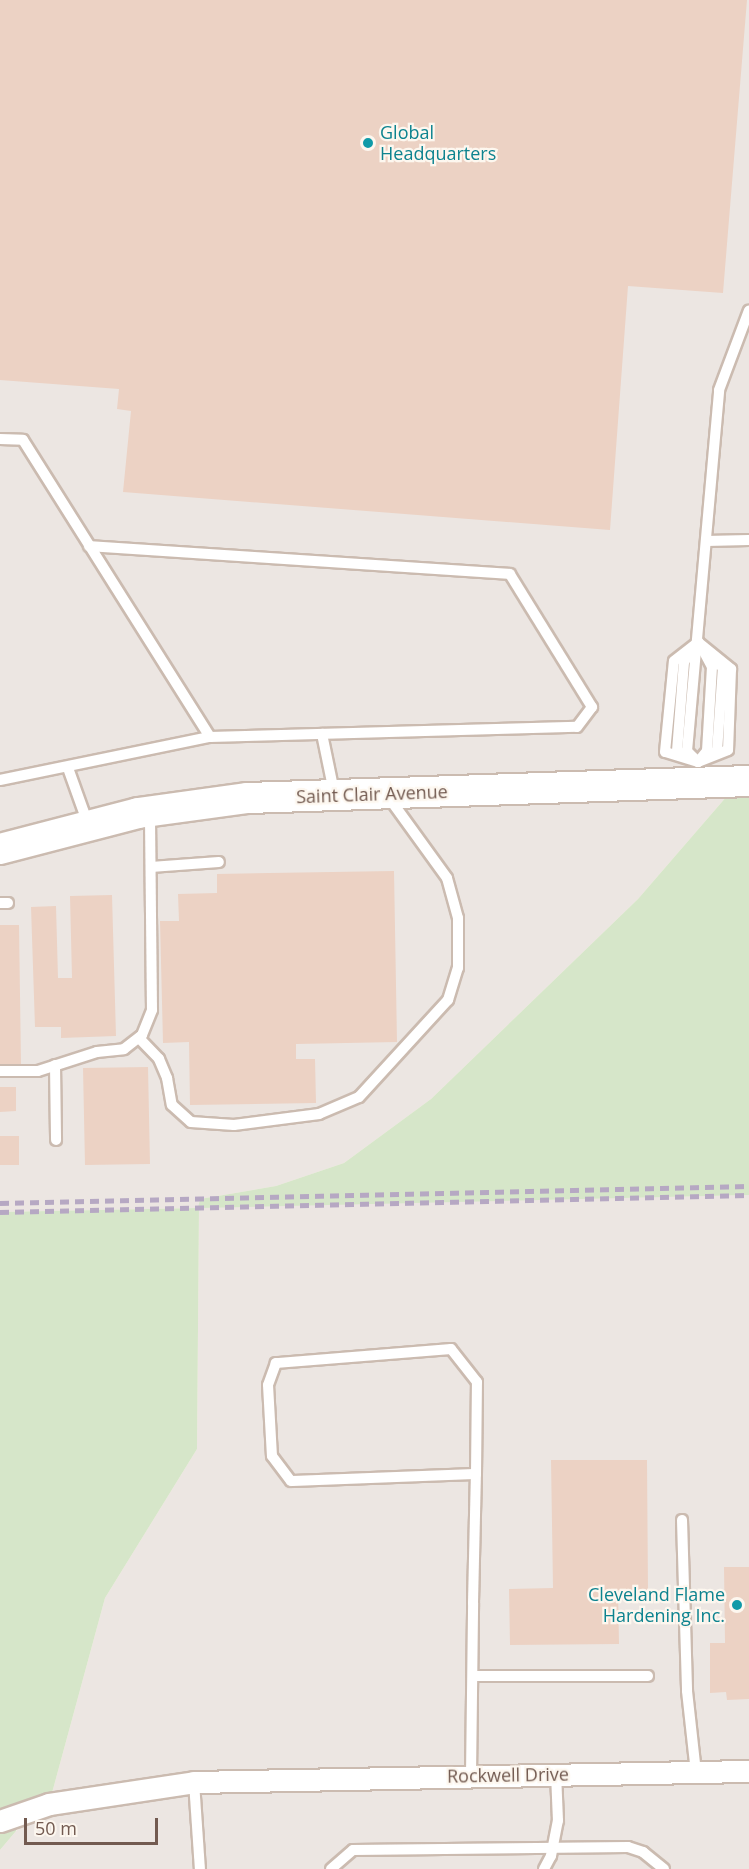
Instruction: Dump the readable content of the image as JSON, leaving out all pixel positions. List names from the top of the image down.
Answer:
{
  "streets": {
    "street": ["Saint Clair Avenue", "Rockwell Drive"]
  },
  "places": ["Global Headquarters", "Cleveland Flame Hardening Inc."],
  "scale_bar": "50 m"
}
